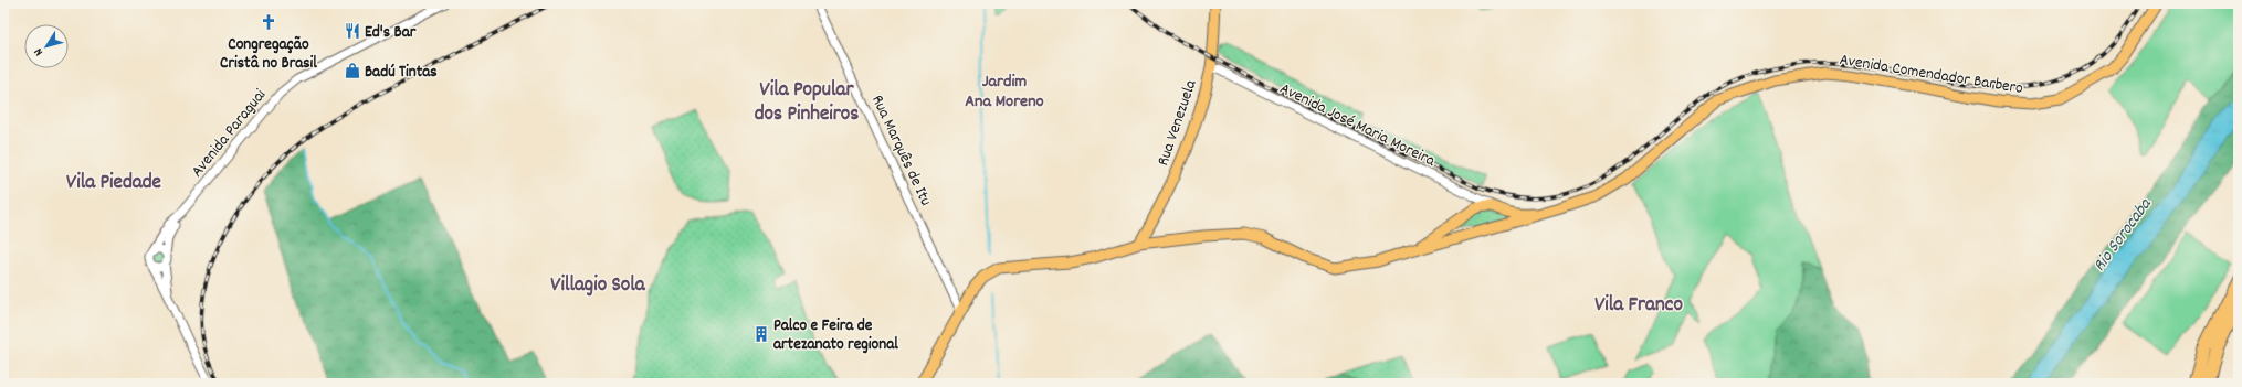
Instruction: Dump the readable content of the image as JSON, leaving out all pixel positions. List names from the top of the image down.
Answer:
{
  "streets": {
    "main road": ["Avenida Comendador Barbero", "Rua Venezuela"],
    "street": ["Avenida José Maria Moreira", "Avenida Paraguai", "Rua Marquês de Itu"]
  },
  "crossings": [
    ["Avenida Comendador Barbero", "Rua Venezuela"],
    ["Avenida Comendador Barbero", "Avenida José Maria Moreira"],
    ["Avenida Comendador Barbero", "Rua Marquês de Itu"],
    ["Rua Venezuela", "Avenida José Maria Moreira"]
  ],
  "districts": [
    "Jardim Ana Moreno",
    "Vila Popular dos Pinheiros",
    "Vila Piedade",
    "Villagio Sola",
    "Vila Franco"
  ],
  "water": ["Rio Sorocaba"],
  "places": {
    "church": ["Congregação Cristâ no Brasil"],
    "restaurant": ["Ed's Bar"],
    "shop": ["Badú Tintas"],
    "building": ["Palco e Feira de artezanato regional"]
  },
  "north": "bottom left"
}
